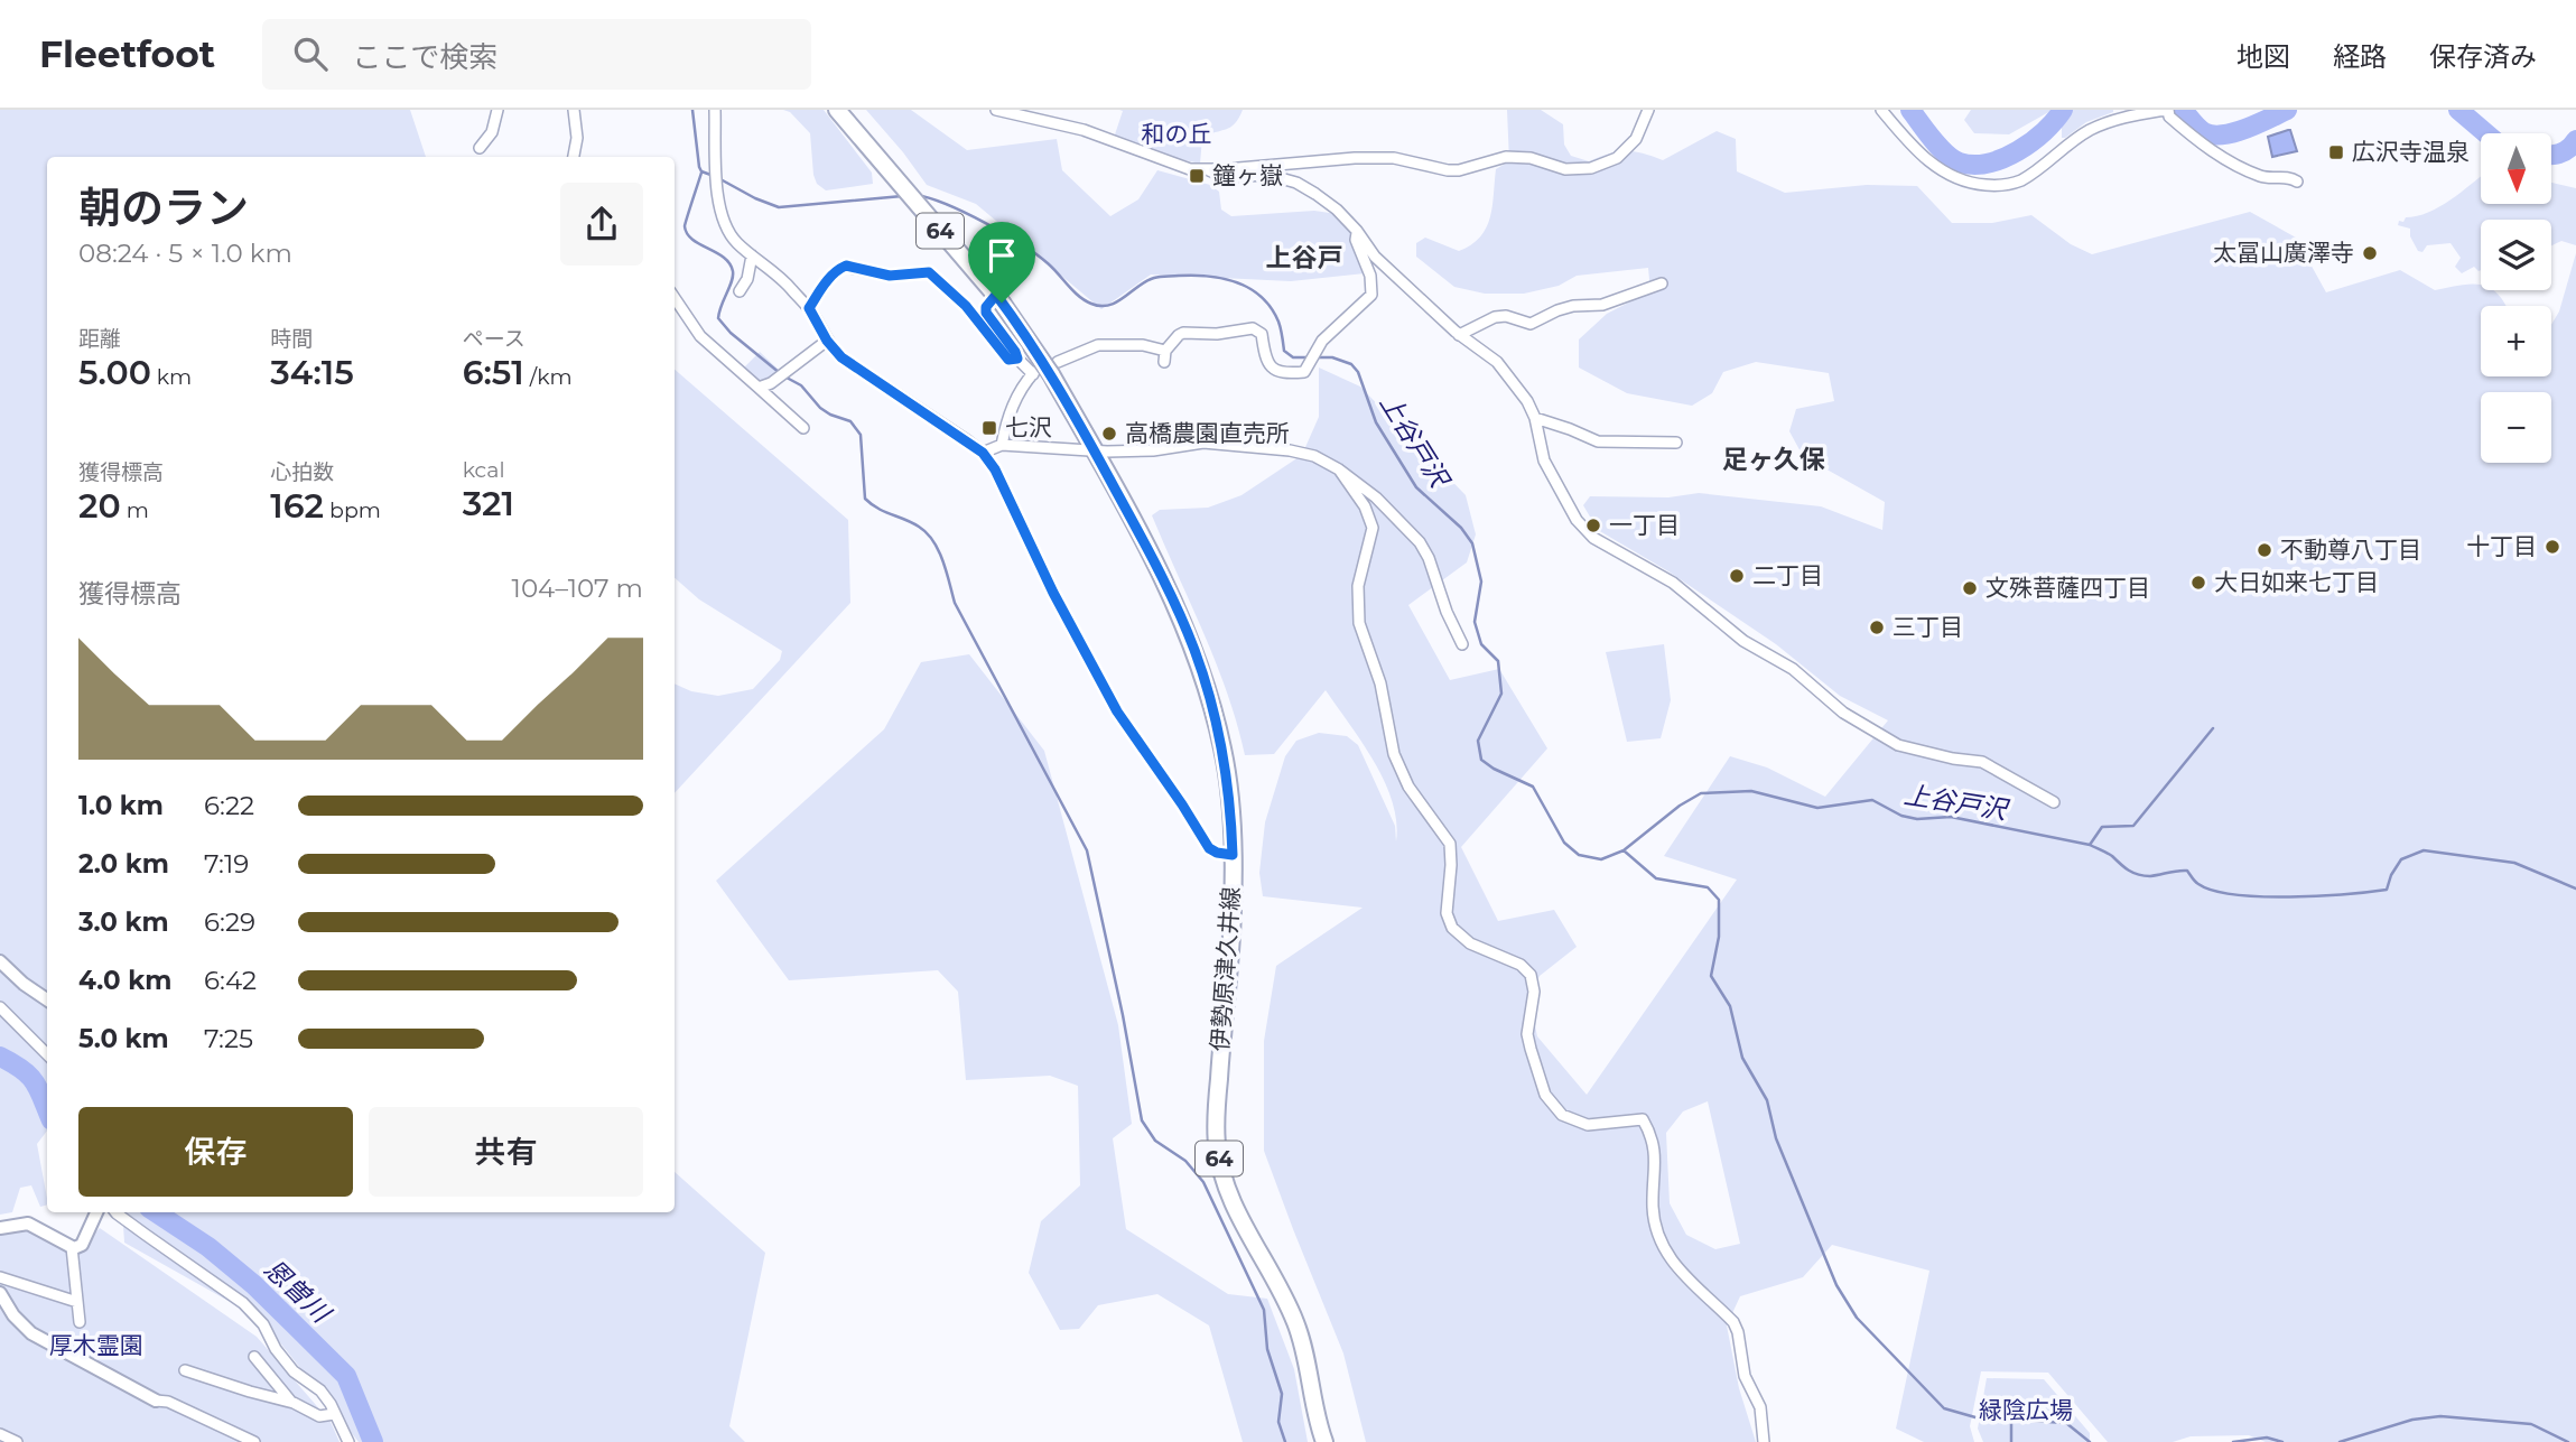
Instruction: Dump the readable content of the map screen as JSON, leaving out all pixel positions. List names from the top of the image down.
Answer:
{
  "streets": {
    "main road": ["64", "伊勢原津久井線"]
  },
  "crossings": [
    ["64", "伊勢原津久井線"]
  ],
  "districts": ["上谷戸", "足ヶ久保"],
  "water": ["上谷戸沢", "恩曽川"],
  "parks": ["和の丘", "厚木霊園", "緑陰広場"],
  "places": {
    "transit": ["広沢寺温泉", "鐘ヶ嶽", "七沢"],
    "other": [
      "太冨山廣澤寺",
      "高橋農園直売所",
      "一丁目",
      "十丁目",
      "不動尊八丁目",
      "二丁目",
      "大日如来七丁目",
      "文殊菩薩四丁目",
      "三丁目"
    ]
  },
  "north": "bottom",
  "page": {
    "header": "Fleetfoot",
    "search": "ここで検索",
    "nav": ["地図", "経路", "保存済み"],
    "map_buttons": ["+", "−"],
    "heading": ["朝のラン", "08:24 · 5 × 1.0 km"],
    "stats": [
      ["距離", "5.00 km"],
      ["時間", "34:15"],
      ["ペース", "6:51 /km"],
      ["獲得標高", "20 m"],
      ["心拍数", "162 bpm"],
      ["kcal", "321"]
    ],
    "chart": ["獲得標高", "104–107 m"],
    "list": [
      {
        "name": "1.0 km",
        "note": "6:22"
      },
      {
        "name": "2.0 km",
        "note": "7:19"
      },
      {
        "name": "3.0 km",
        "note": "6:29"
      },
      {
        "name": "4.0 km",
        "note": "6:42"
      },
      {
        "name": "5.0 km",
        "note": "7:25"
      }
    ],
    "buttons": ["保存", "共有"]
  }
}
